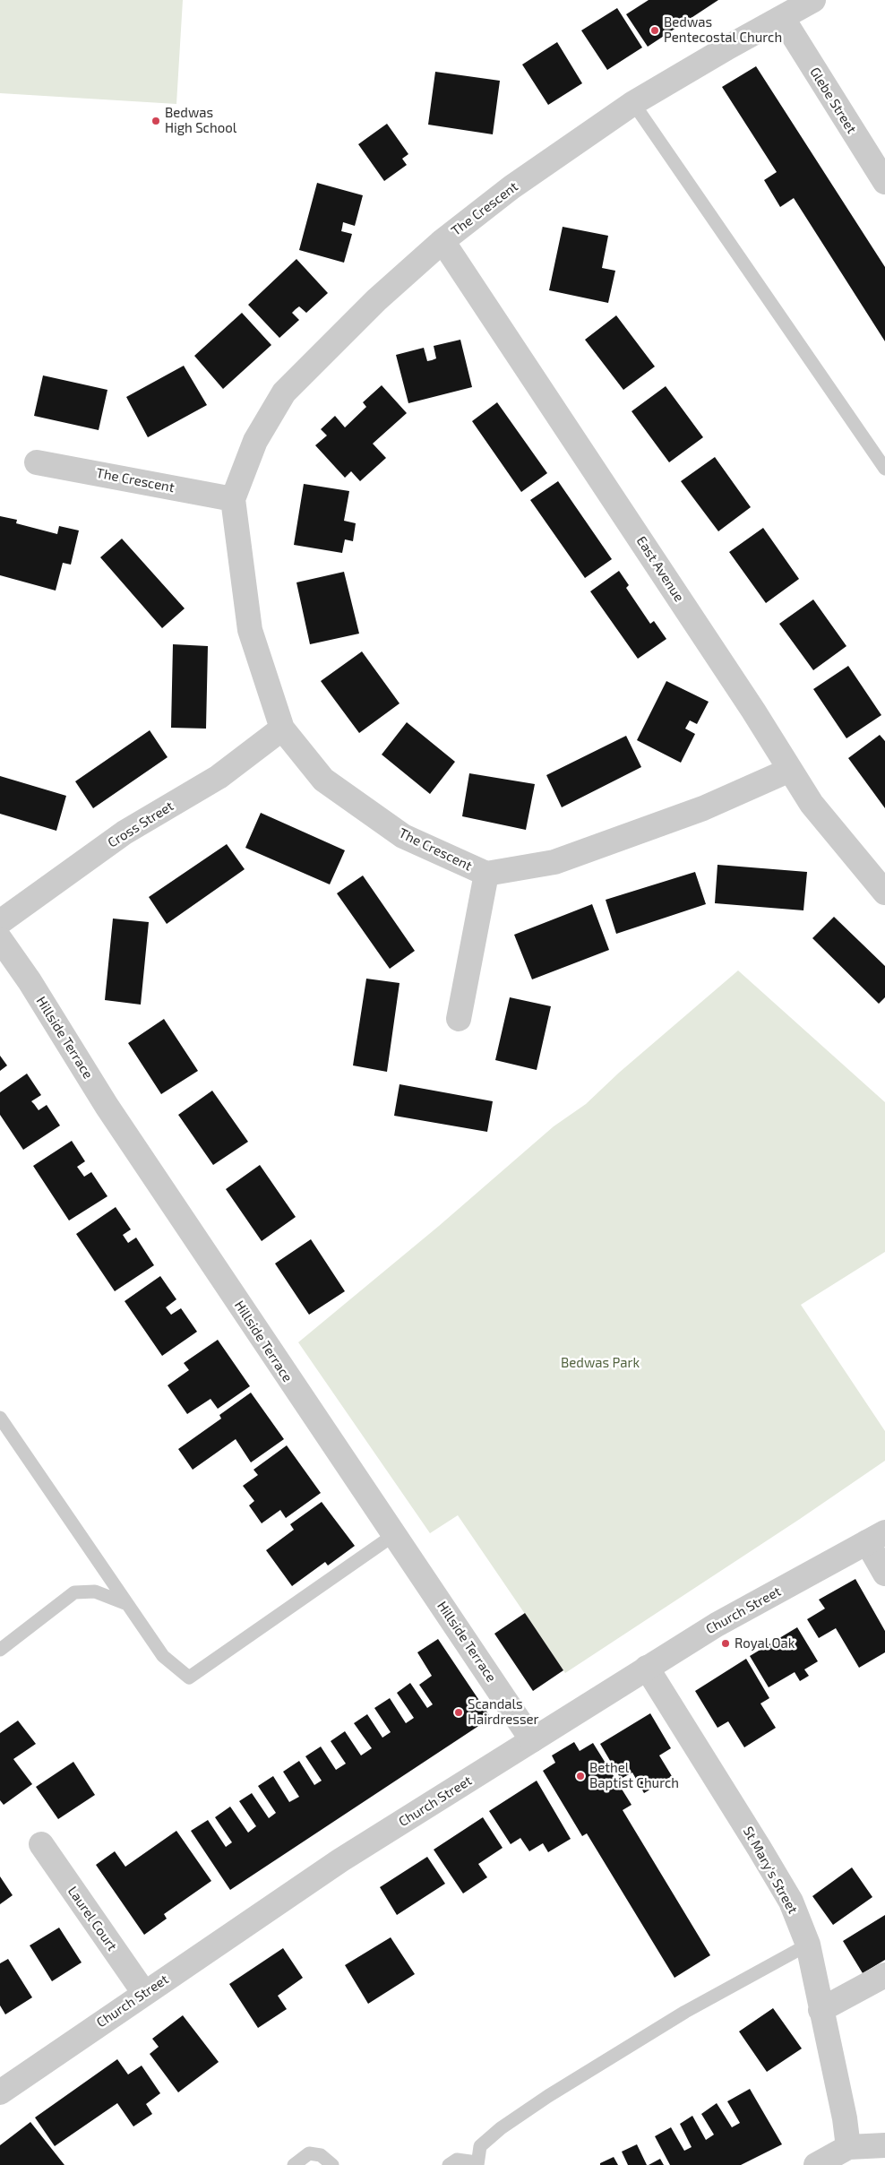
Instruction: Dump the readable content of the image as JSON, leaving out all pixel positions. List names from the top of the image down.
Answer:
{
  "streets": {
    "street": [
      "Glebe Street",
      "The Crescent",
      "East Avenue",
      "Cross Street",
      "Hillside Terrace",
      "Church Street",
      "St Mary's Street",
      "Laurel Court"
    ]
  },
  "crossings": [
    ["Glebe Street", "The Crescent"],
    ["The Crescent", "East Avenue"],
    ["The Crescent", "Cross Street"],
    ["Hillside Terrace", "Church Street"],
    ["Church Street", "St Mary's Street"],
    ["Church Street", "Laurel Court"]
  ],
  "parks": ["Bedwas Park"],
  "places": [
    "Bedwas Pentecostal Church",
    "Bedwas High School",
    "Royal Oak",
    "Scandals Hairdresser",
    "Bethel Baptist Church"
  ]
}
